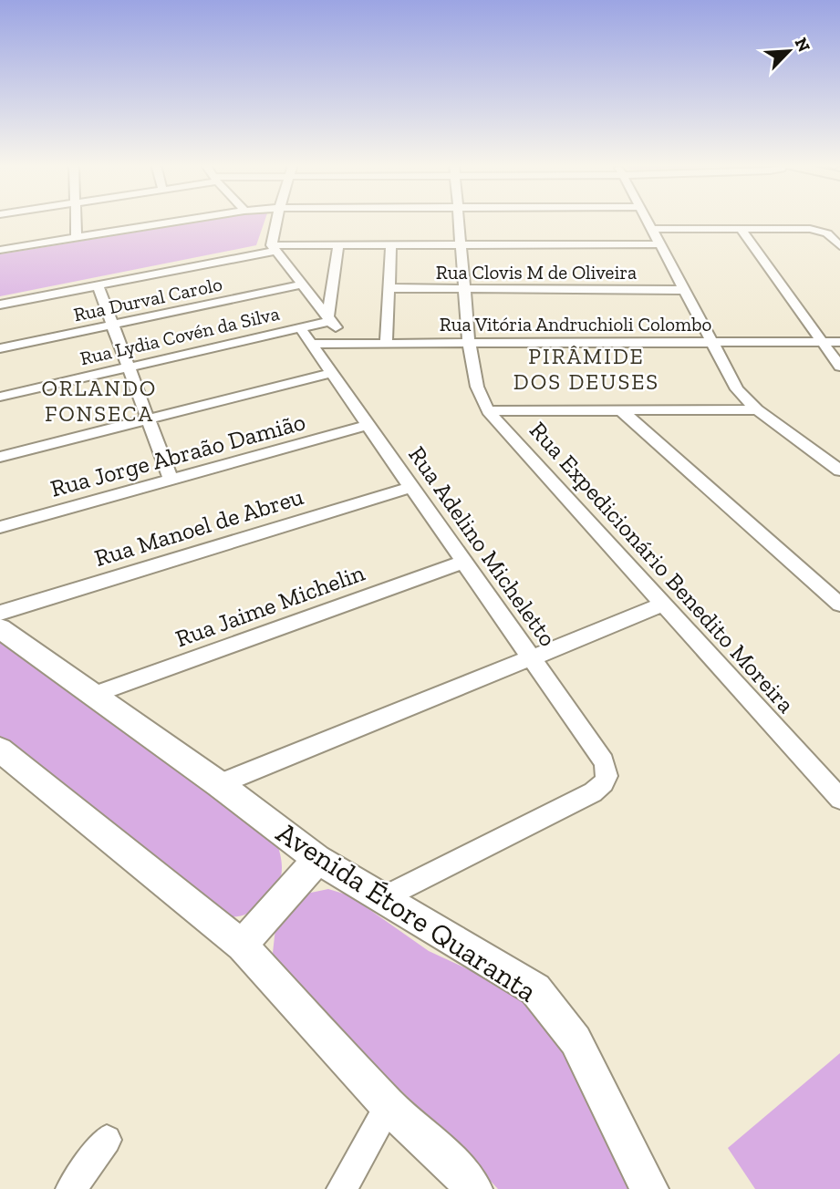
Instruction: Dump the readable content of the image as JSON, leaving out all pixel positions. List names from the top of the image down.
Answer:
{
  "streets": {
    "street": [
      "Rua Clovis M de Oliveira",
      "Rua Durval Carolo",
      "Rua Vitória Andruchioli Colombo",
      "Rua Lydia Covén da Silva",
      "Rua Jorge Abraão Damião",
      "Rua Manoel de Abreu",
      "Rua Adelino Micheletto",
      "Rua Expedicionário Benedito Moreira",
      "Rua Jaime Michelin",
      "Avenida Étore Quaranta"
    ]
  },
  "crossings": [
    ["Rua Clovis M de Oliveira", "Rua Expedicionário Benedito Moreira"],
    ["Rua Vitória Andruchioli Colombo", "Rua Adelino Micheletto"],
    ["Rua Vitória Andruchioli Colombo", "Rua Expedicionário Benedito Moreira"],
    ["Rua Lydia Covén da Silva", "Rua Adelino Micheletto"],
    ["Rua Jorge Abraão Damião", "Rua Adelino Micheletto"],
    ["Rua Manoel de Abreu", "Rua Adelino Micheletto"],
    ["Rua Adelino Micheletto", "Rua Jaime Michelin"],
    ["Rua Adelino Micheletto", "Avenida Étore Quaranta"],
    ["Rua Jaime Michelin", "Avenida Étore Quaranta"]
  ],
  "districts": ["PIRÂMIDE DOS DEUSES", "ORLANDO FONSECA"],
  "north": "top right"
}
